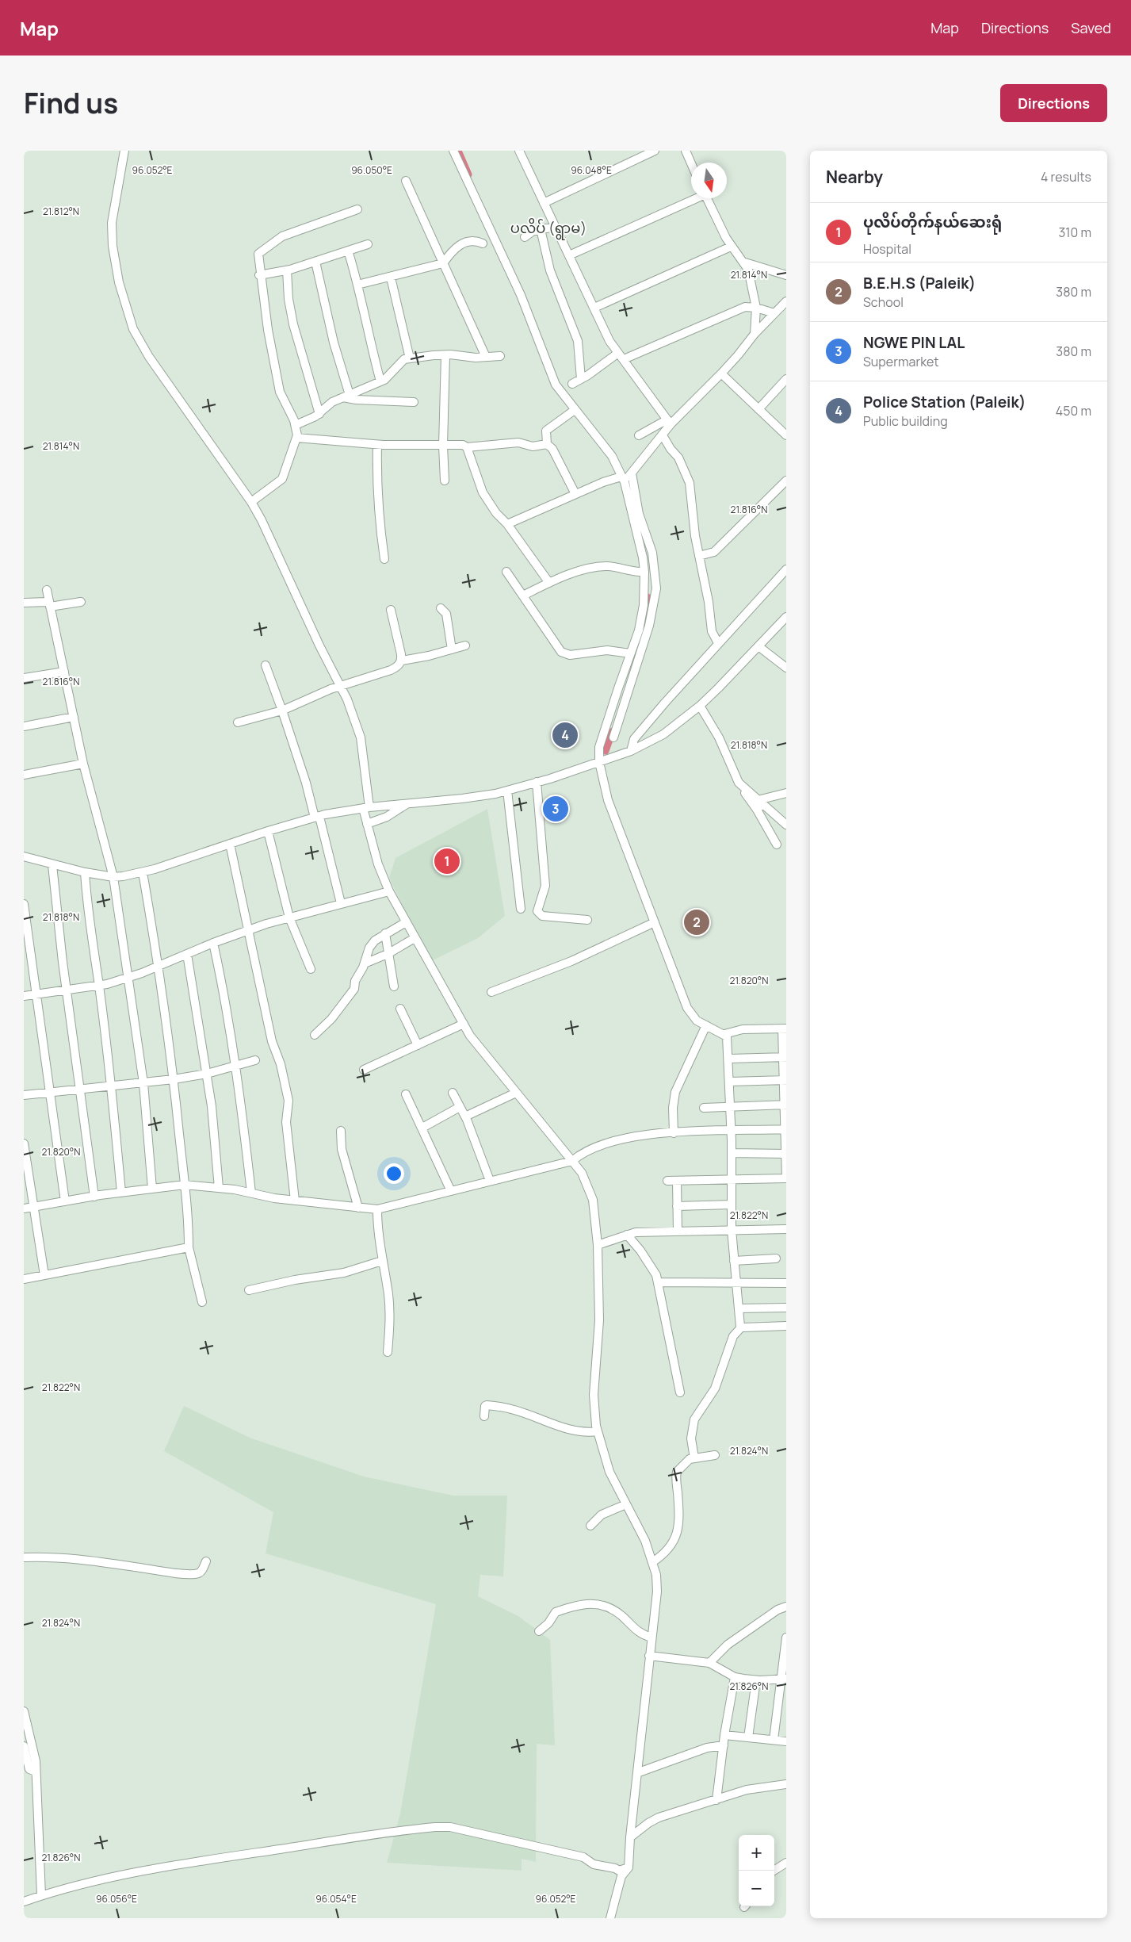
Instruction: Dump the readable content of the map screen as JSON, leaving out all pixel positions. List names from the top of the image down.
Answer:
{
  "districts": ["ပလိပ် (ရွာမ)"],
  "north": "bottom",
  "page": {
    "header": "Map",
    "nav": ["Map", "Directions", "Saved"],
    "title": "Find us",
    "buttons": "Directions",
    "heading": ["Nearby", "4 results"],
    "list": [
      {
        "mark": "1",
        "name": "ပုလိပ်တိုက်နယ်ဆေးရုံ",
        "note": "Hospital",
        "value": "310 m"
      },
      {
        "mark": "2",
        "name": "B.E.H.S (Paleik)",
        "note": "School",
        "value": "380 m"
      },
      {
        "mark": "3",
        "name": "NGWE PIN LAL",
        "note": "Supermarket",
        "value": "380 m"
      },
      {
        "mark": "4",
        "name": "Police Station (Paleik)",
        "note": "Public building",
        "value": "450 m"
      }
    ],
    "pins": [
      "4",
      "3",
      "1",
      "2"
    ],
    "map_buttons": ["+", "−"]
  },
  "coordinates": [
    "96.052°E",
    "96.050°E",
    "96.048°E",
    "21.812°N",
    "21.814°N",
    "21.816°N",
    "21.818°N",
    "21.820°N",
    "21.822°N",
    "21.824°N",
    "21.826°N",
    "96.056°E",
    "96.054°E"
  ]
}
